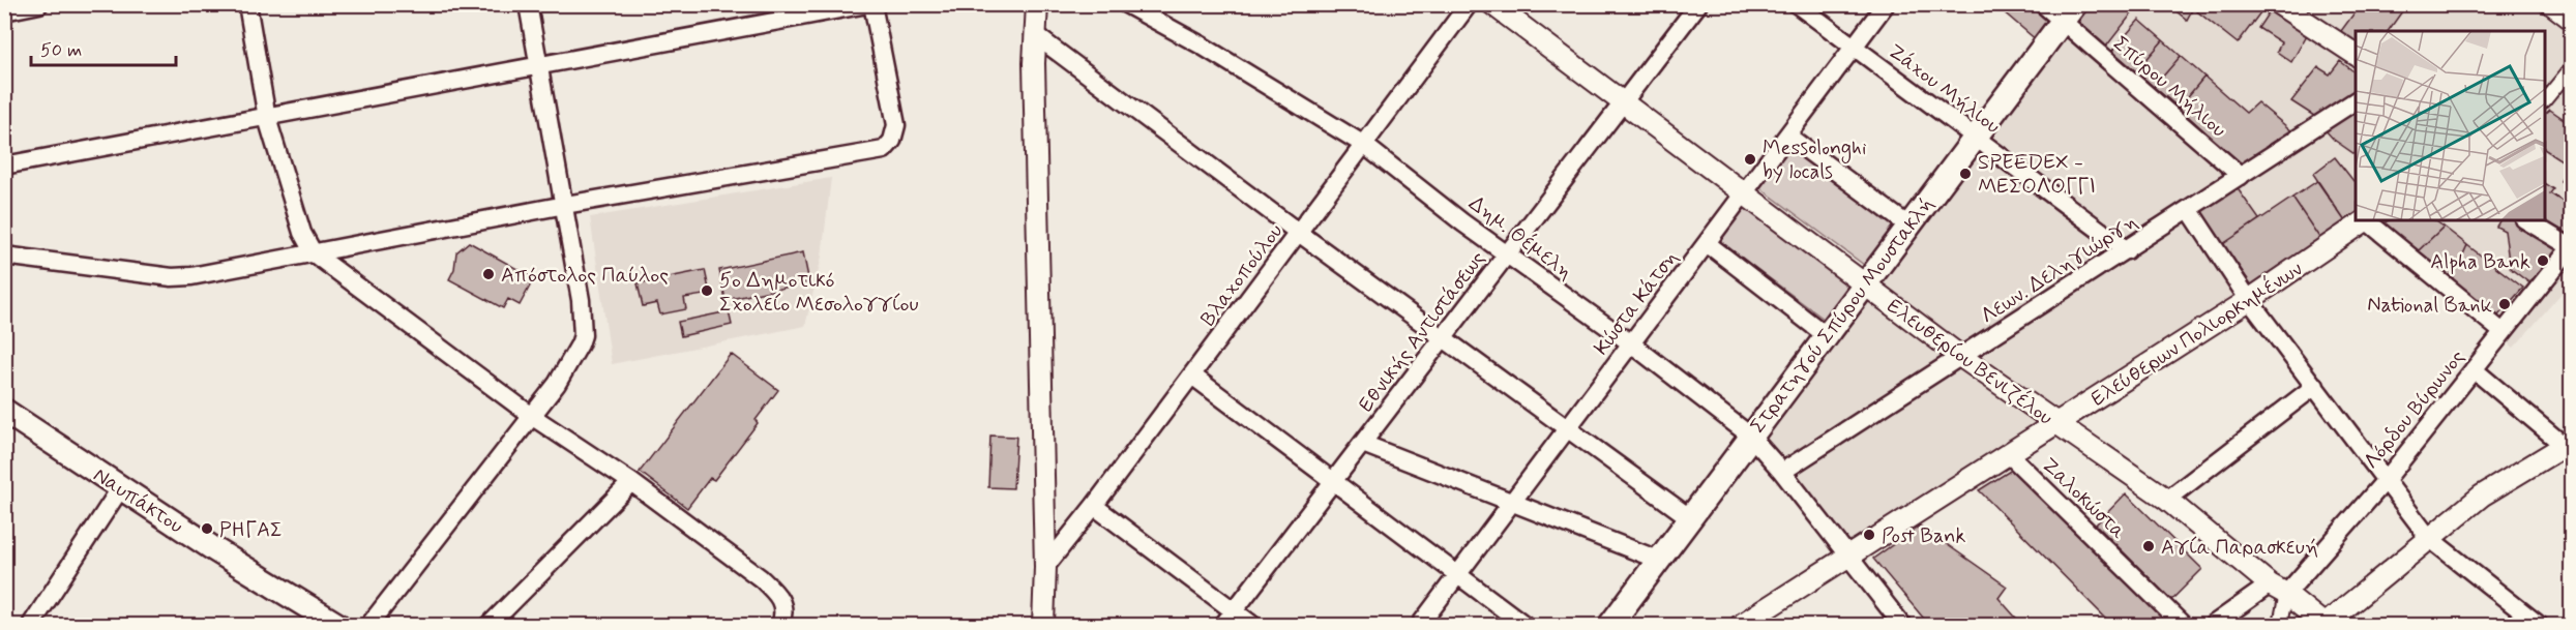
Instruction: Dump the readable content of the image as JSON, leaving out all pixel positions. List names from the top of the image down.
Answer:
{
  "streets": {
    "main road": ["Στρατηγού Σπύρου Μουστακλή", "Ναυπάκτου"],
    "street": [
      "Σπύρου Μήλιου",
      "Ζάχου Μήλιου",
      "Δημ. Θέμελη",
      "Λεων. Δεληγιώργη",
      "Βλαχοπούλου",
      "Κώστα Κάτση",
      "Εθνικής Αντιστάσεως",
      "Ελεύθερων Πολιορκημένων",
      "Ελευθερίου Βενιζέλου",
      "Λόρδου Βύρωνος",
      "Ζαλοκώστα"
    ]
  },
  "crossings": [
    ["Σπύρου Μήλιου", "Λεων. Δεληγιώργη"],
    ["Σπύρου Μήλιου", "Στρατηγού Σπύρου Μουστακλή"],
    ["Ζάχου Μήλιου", "Λεων. Δεληγιώργη"],
    ["Ζάχου Μήλιου", "Κώστα Κάτση"],
    ["Ζάχου Μήλιου", "Στρατηγού Σπύρου Μουστακλή"],
    ["Δημ. Θέμελη", "Λεων. Δεληγιώργη"],
    ["Δημ. Θέμελη", "Βλαχοπούλου"],
    ["Δημ. Θέμελη", "Κώστα Κάτση"],
    ["Δημ. Θέμελη", "Στρατηγού Σπύρου Μουστακλή"],
    ["Δημ. Θέμελη", "Εθνικής Αντιστάσεως"],
    ["Δημ. Θέμελη", "Ελεύθερων Πολιορκημένων"],
    ["Λεων. Δεληγιώργη", "Ελευθερίου Βενιζέλου"],
    ["Κώστα Κάτση", "Ελευθερίου Βενιζέλου"],
    ["Στρατηγού Σπύρου Μουστακλή", "Ελευθερίου Βενιζέλου"],
    ["Εθνικής Αντιστάσεως", "Ελευθερίου Βενιζέλου"],
    ["Ελεύθερων Πολιορκημένων", "Ελευθερίου Βενιζέλου"],
    ["Ελεύθερων Πολιορκημένων", "Ζαλοκώστα"],
    ["Ελευθερίου Βενιζέλου", "Λόρδου Βύρωνος"]
  ],
  "places": [
    "Messolonghi by locals",
    "SPEEDEX - ΜΕΣΟΛΟΓΓΙ",
    "Alpha Bank",
    "Απόστολος Παύλος",
    "5ο Δημοτικό Σχολείο Μεσολογγίου",
    "National Bank",
    "ΡΗΓΑΣ",
    "Post Bank",
    "Αγία Παρασκευή"
  ],
  "scale_bar": "50 m"
}
